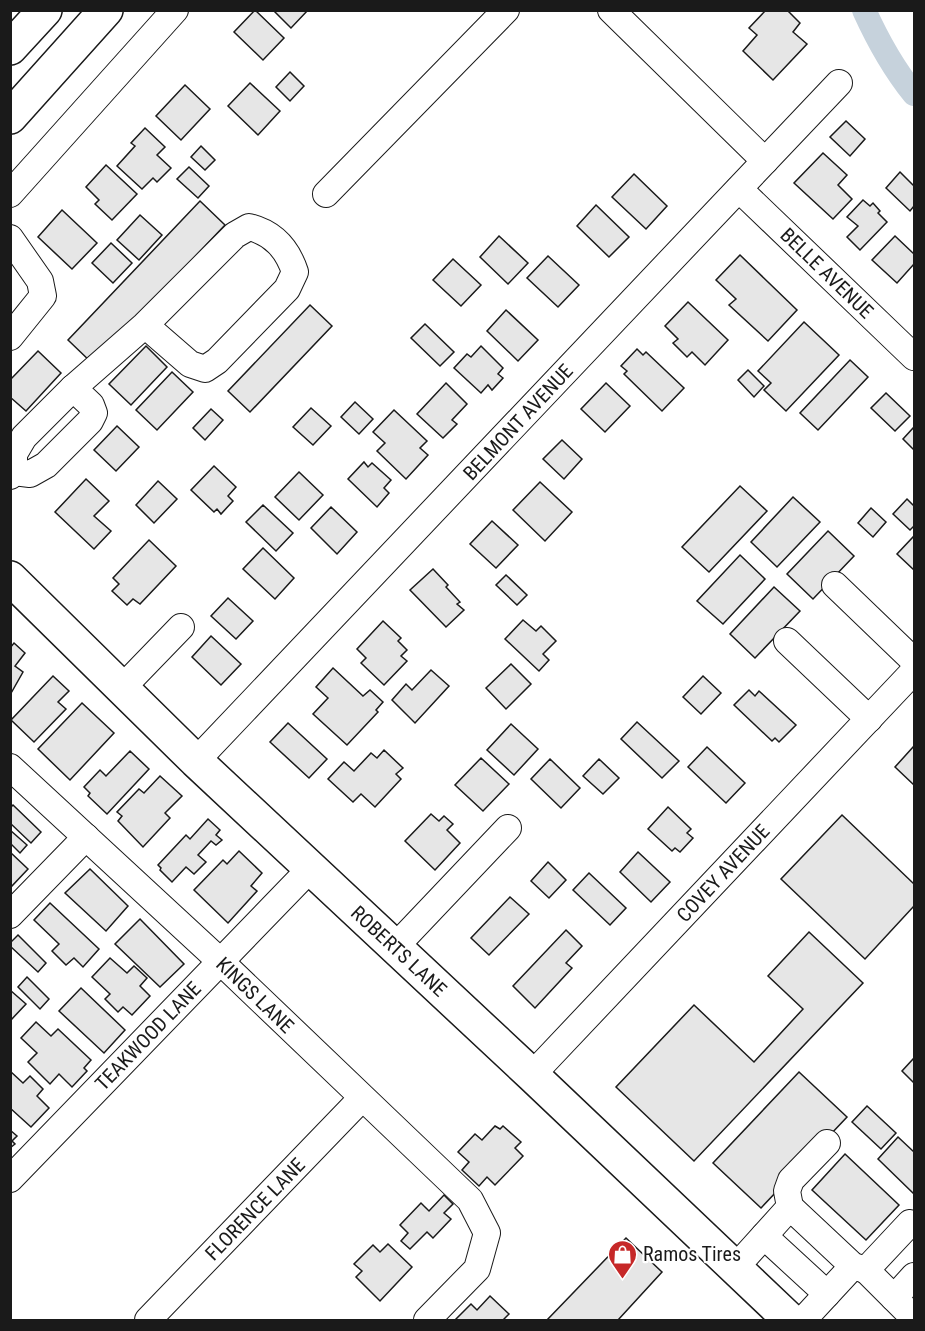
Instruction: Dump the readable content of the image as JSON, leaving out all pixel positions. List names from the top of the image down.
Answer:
{
  "streets": {
    "main road": ["ROBERTS LANE"],
    "street": [
      "BELLE AVENUE",
      "BELMONT AVENUE",
      "COVEY AVENUE",
      "KINGS LANE",
      "TEAKWOOD LANE",
      "FLORENCE LANE"
    ]
  },
  "crossings": [
    ["BELLE AVENUE", "BELMONT AVENUE"],
    ["BELMONT AVENUE", "ROBERTS LANE"],
    ["COVEY AVENUE", "ROBERTS LANE"],
    ["ROBERTS LANE", "TEAKWOOD LANE"],
    ["KINGS LANE", "TEAKWOOD LANE"],
    ["KINGS LANE", "FLORENCE LANE"]
  ],
  "places": {
    "shop": ["Ramos Tires"]
  }
}
